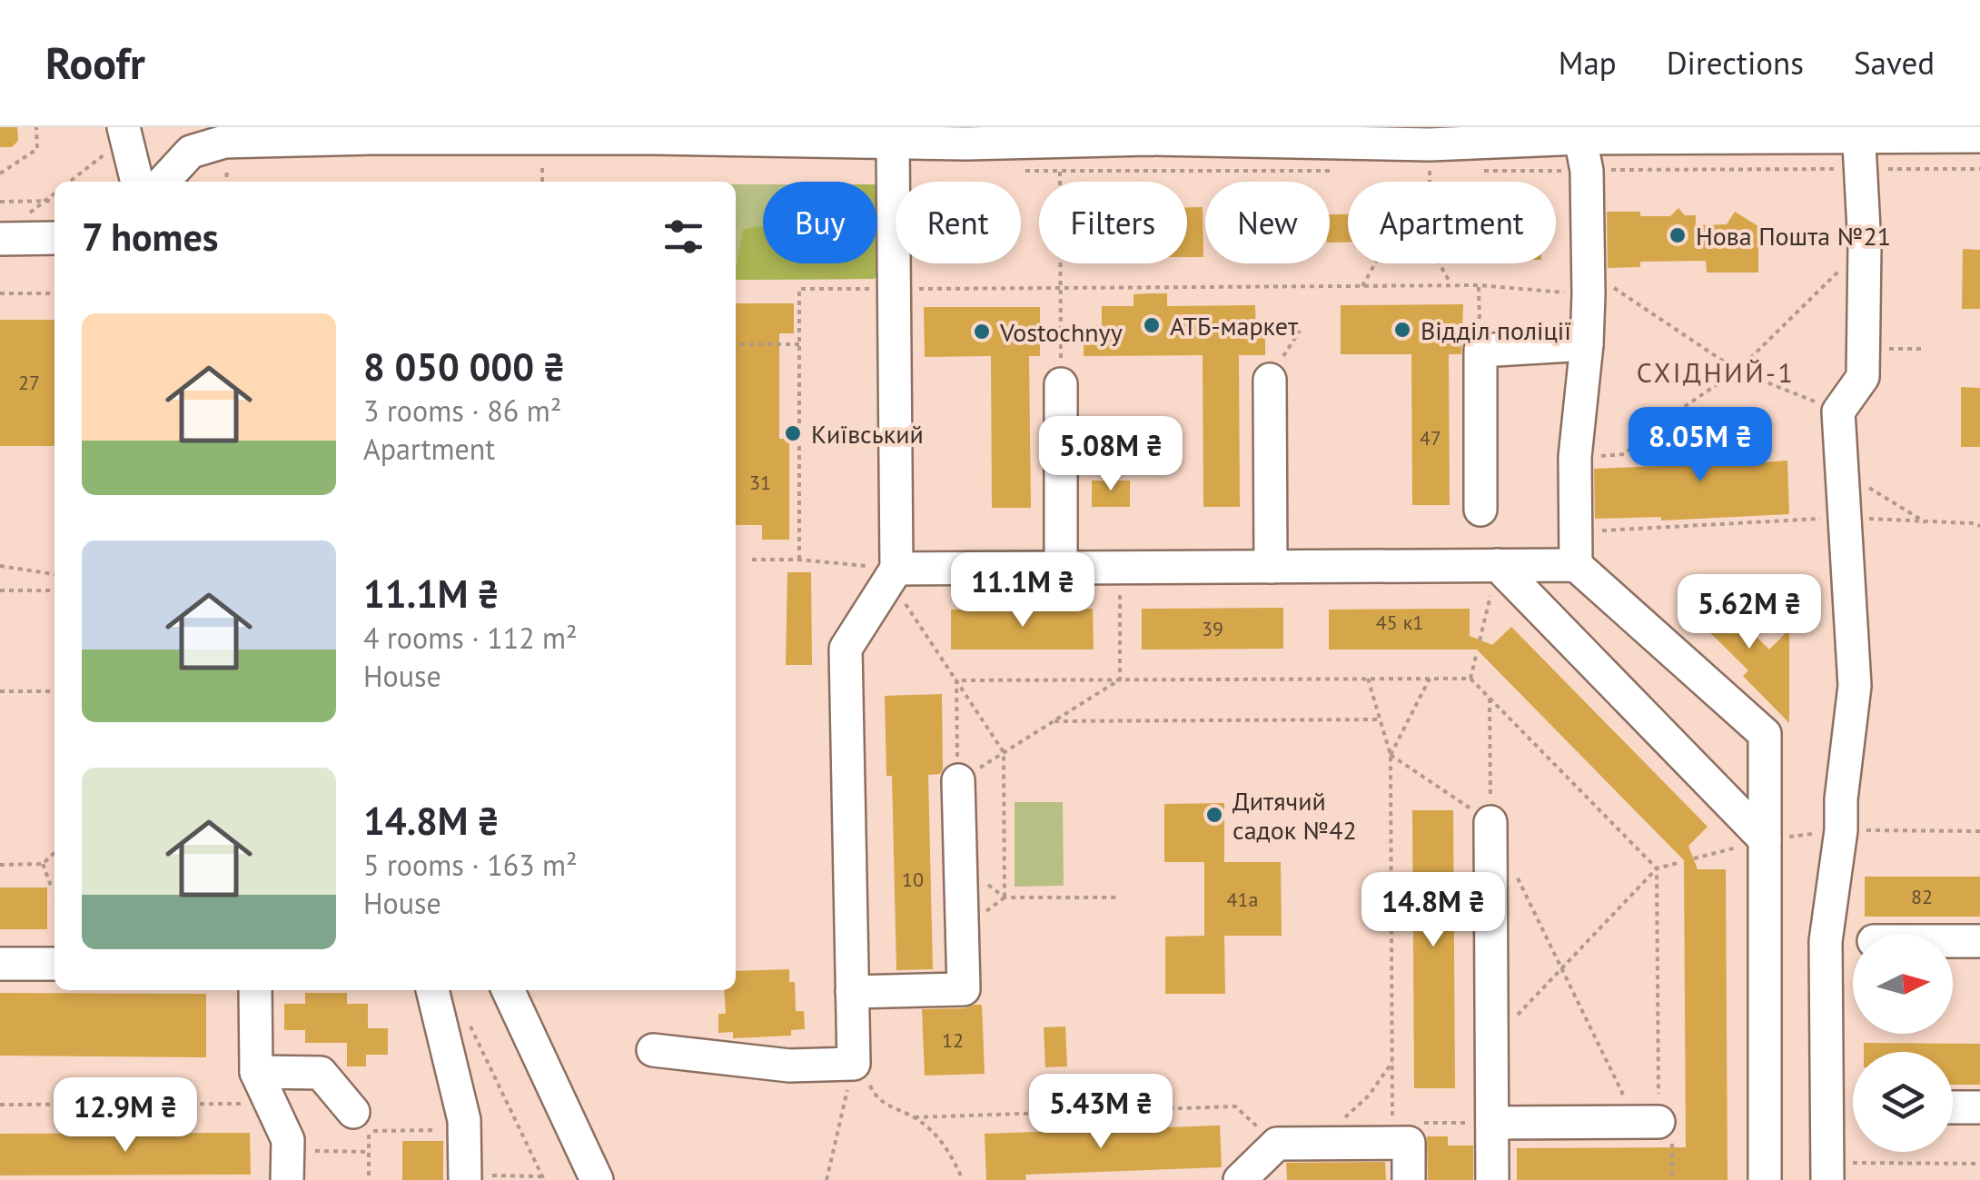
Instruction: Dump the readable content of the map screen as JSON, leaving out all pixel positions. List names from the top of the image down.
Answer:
{
  "districts": ["СХІДНИЙ-1"],
  "places": [
    "Нова Пошта №21",
    "АТБ-маркет",
    "Відділ поліції",
    "Vostochnyy",
    "Київський",
    "Дитячий садок №42"
  ],
  "house_numbers": [
    "27",
    "47",
    "31",
    "45 к1",
    "39",
    "10",
    "82",
    "41а",
    "12"
  ],
  "north": "right",
  "page": {
    "header": "Roofr",
    "nav": ["Map", "Directions", "Saved"],
    "chip": [
      "Buy",
      "Rent",
      "Filters",
      "New",
      "Apartment"
    ],
    "heading": "7 homes",
    "list": [
      {
        "name": "8 050 000 ₴",
        "note": "3 rooms · 86 m² · Apartment"
      },
      {
        "name": "11.1M ₴",
        "note": "4 rooms · 112 m² · House"
      },
      {
        "name": "14.8M ₴",
        "note": "5 rooms · 163 m² · House"
      }
    ],
    "price": [
      "8.05M ₴",
      "5.08M ₴",
      "11.1M ₴",
      "5.62M ₴",
      "14.8M ₴",
      "5.43M ₴",
      "12.9M ₴"
    ]
  }
}
